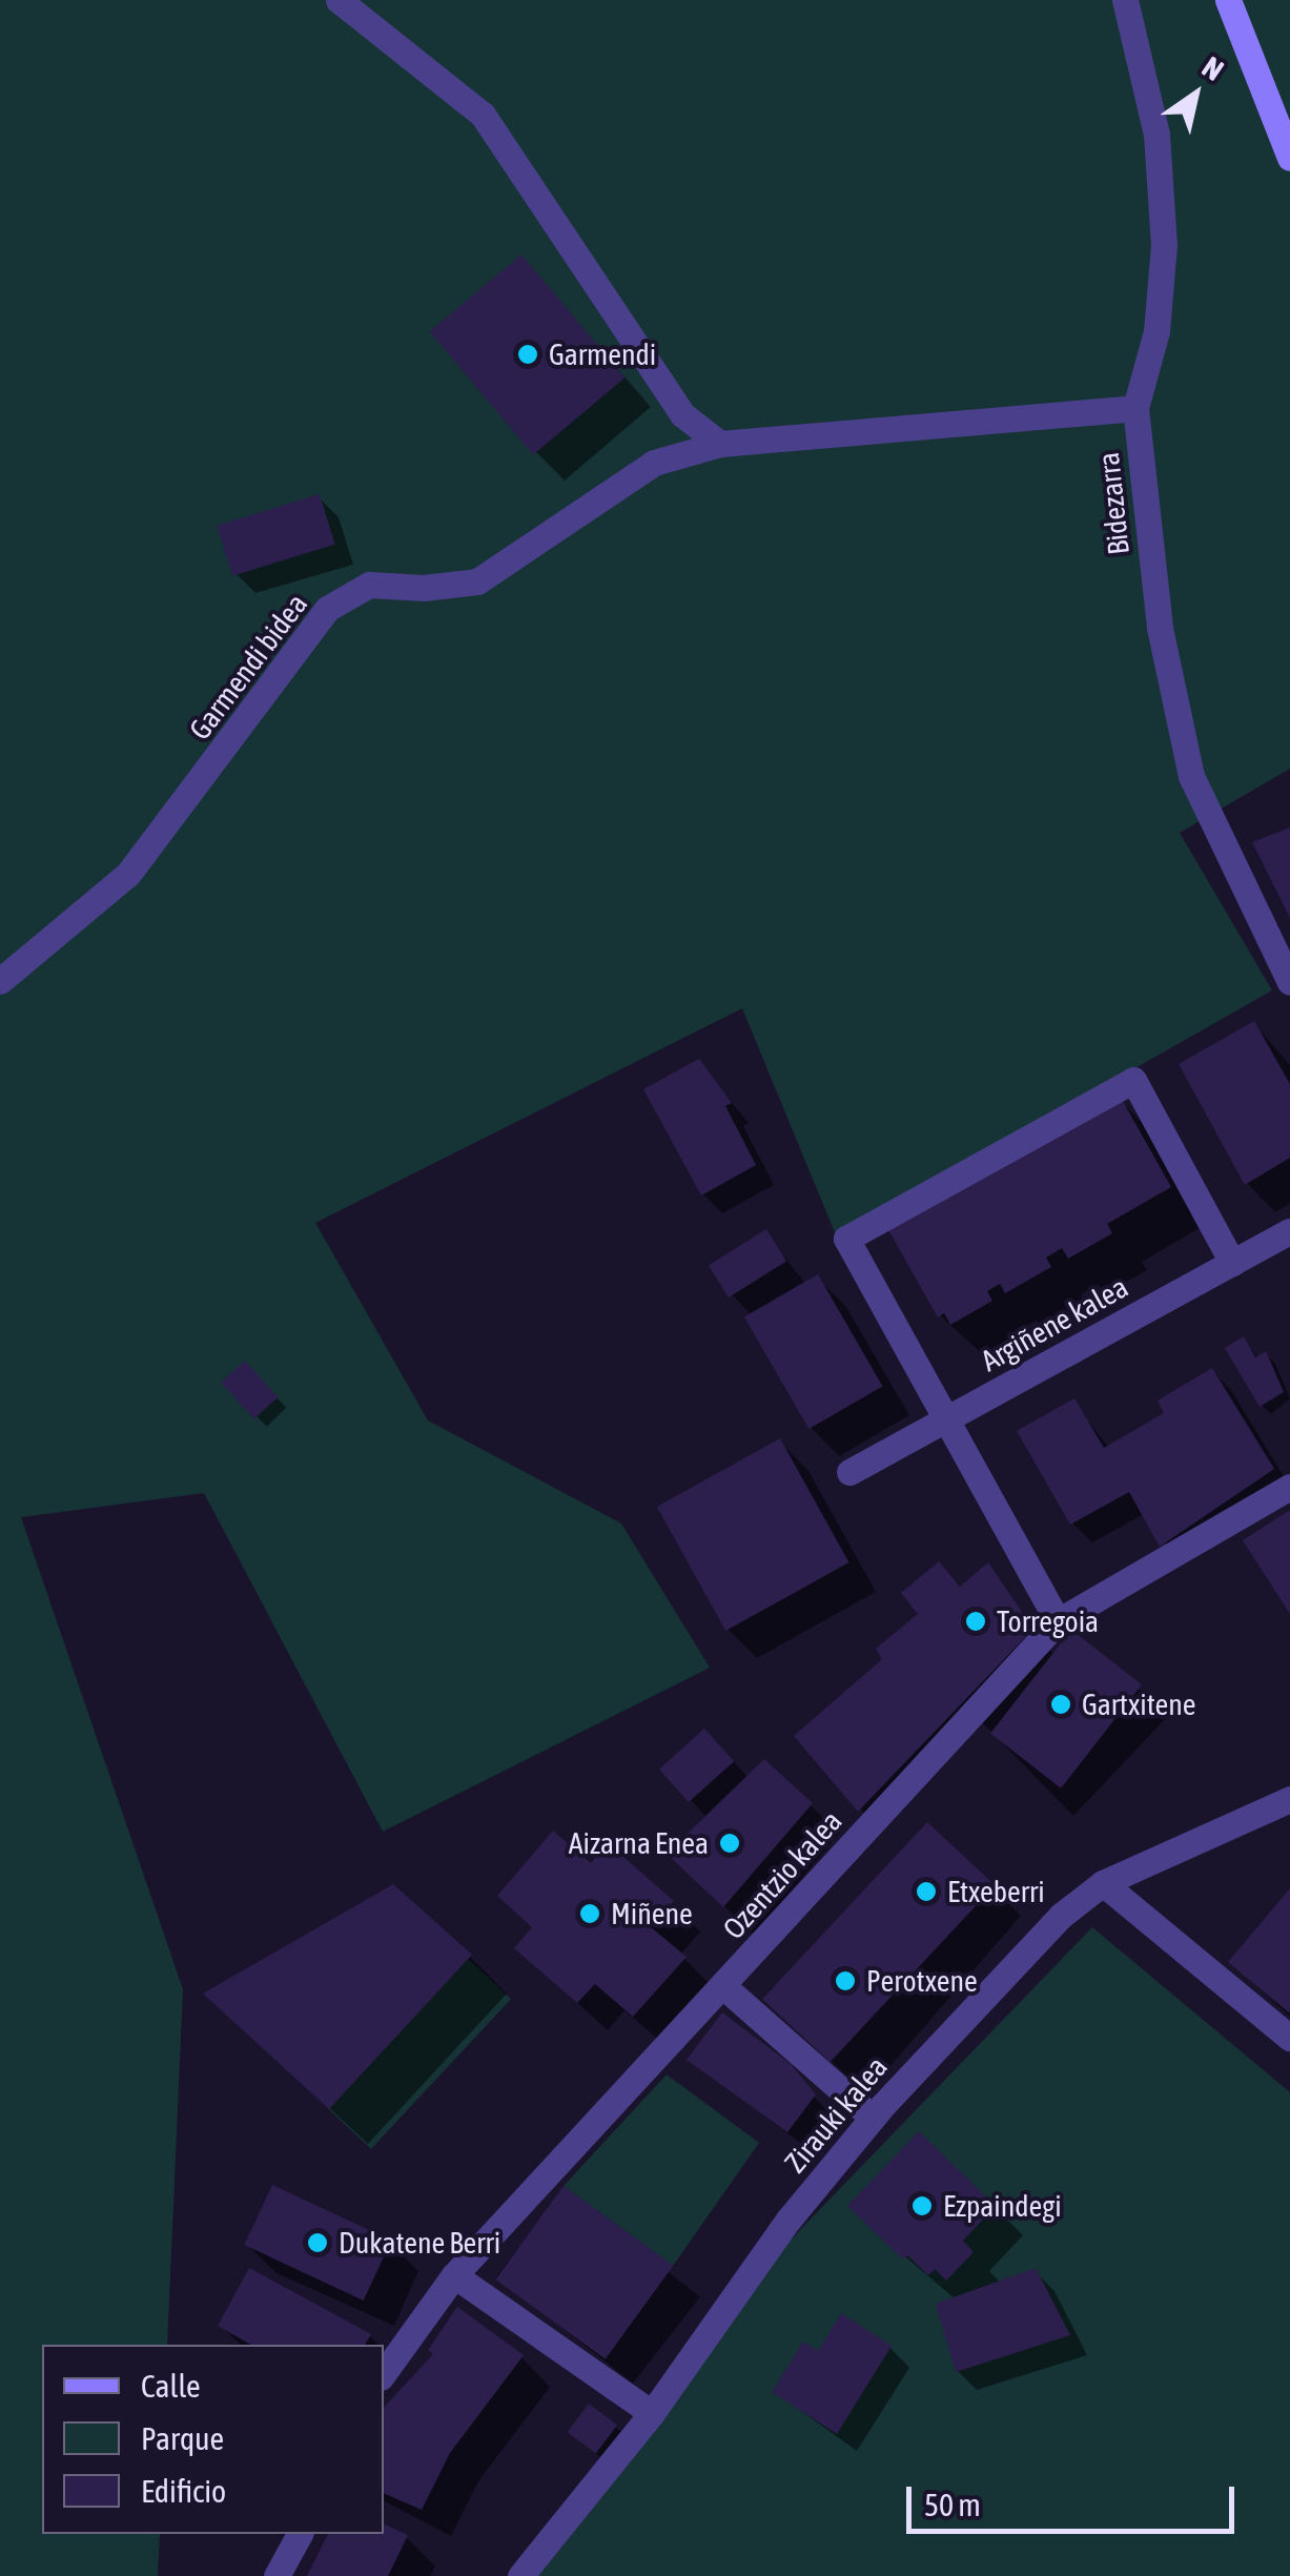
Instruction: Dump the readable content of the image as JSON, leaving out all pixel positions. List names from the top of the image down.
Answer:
{
  "streets": {
    "street": [
      "Bidezarra",
      "Garmendi bidea",
      "Argiñene kalea",
      "Ozentzio kalea",
      "Zirauki kalea"
    ]
  },
  "crossings": [
    ["Bidezarra", "Garmendi bidea"]
  ],
  "places": [
    "Garmendi",
    "Torregoia",
    "Gartxitene",
    "Aizarna Enea",
    "Etxeberri",
    "Miñene",
    "Perotxene",
    "Ezpaindegi",
    "Dukatene Berri"
  ],
  "legend": ["Calle", "Parque", "Edificio"],
  "scale_bar": "50 m",
  "north": "top right"
}
